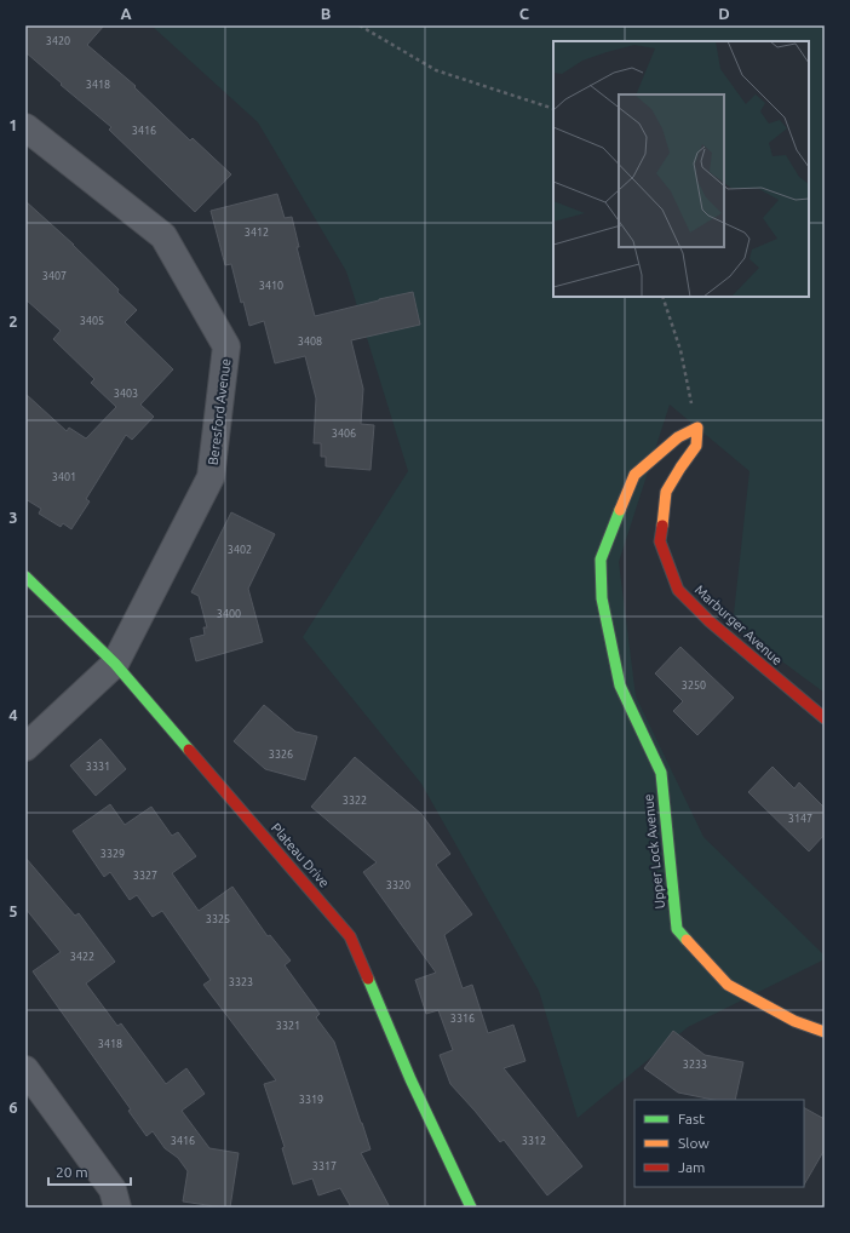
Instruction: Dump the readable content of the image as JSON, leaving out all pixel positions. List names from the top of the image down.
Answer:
{
  "streets": {
    "street": [
      "Beresford Avenue",
      "Marburger Avenue",
      "Upper Lock Avenue",
      "Plateau Drive"
    ]
  },
  "crossings": [
    ["Beresford Avenue", "Plateau Drive"],
    ["Marburger Avenue", "Upper Lock Avenue"]
  ],
  "house_numbers": [
    "3420",
    "3418",
    "3416",
    "3412",
    "3407",
    "3410",
    "3405",
    "3408",
    "3403",
    "3406",
    "3401",
    "3402",
    "3400",
    "3250",
    "3326",
    "3331",
    "3322",
    "3147",
    "3329",
    "3327",
    "3320",
    "3325",
    "3422",
    "3323",
    "3316",
    "3321",
    "3418",
    "3233",
    "3319",
    "3416",
    "3312",
    "3317"
  ],
  "legend": ["Fast", "Slow", "Jam"],
  "scale_bar": "20 m",
  "grid": {
    "columns": [
      "A",
      "B",
      "C",
      "D"
    ],
    "rows": [
      "1",
      "2",
      "3",
      "4",
      "5",
      "6"
    ]
  }
}
